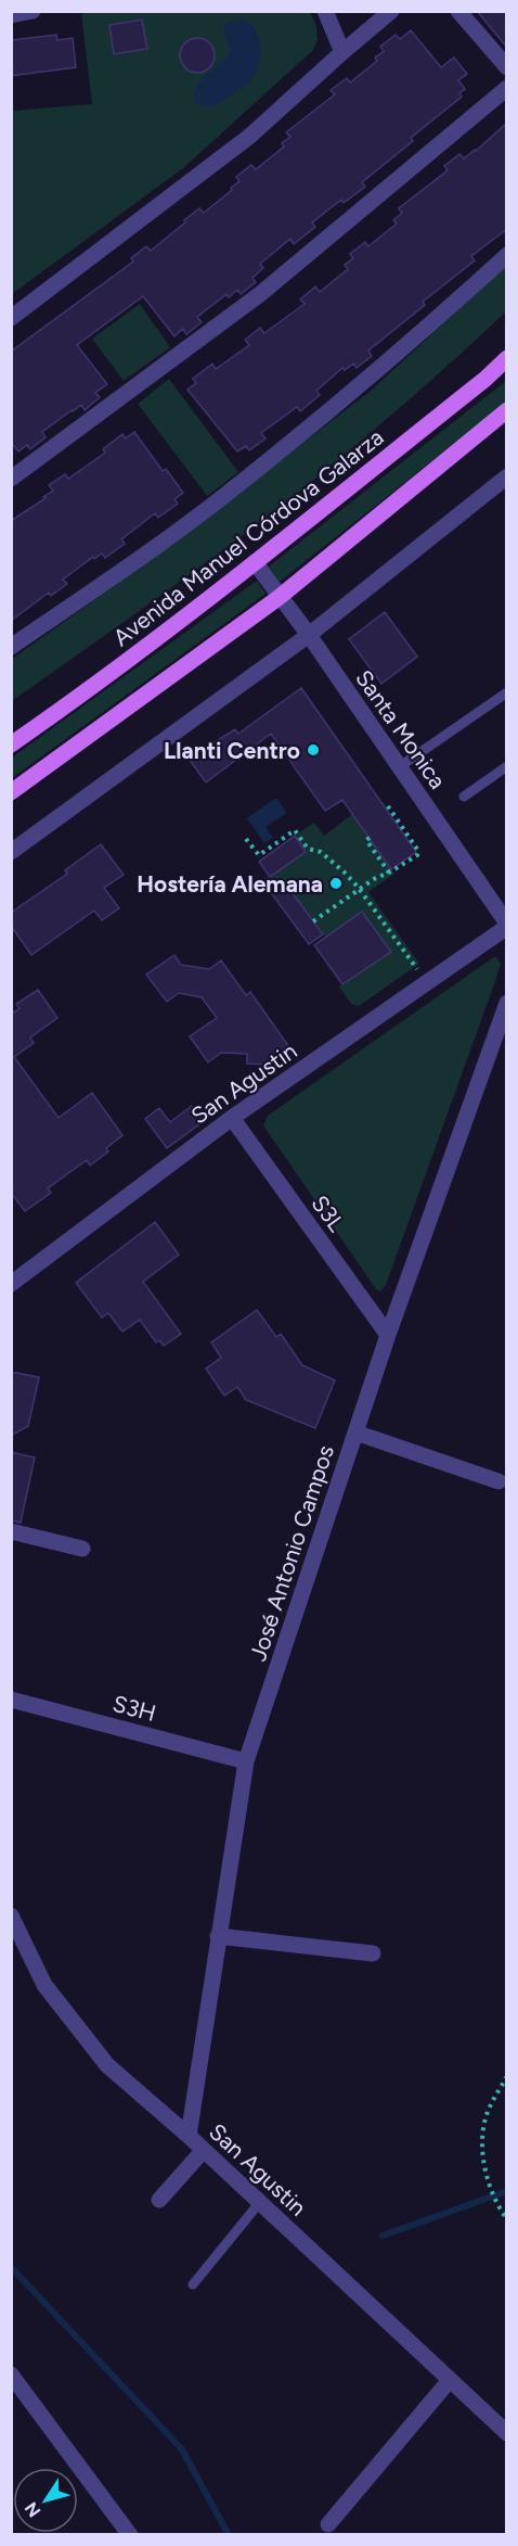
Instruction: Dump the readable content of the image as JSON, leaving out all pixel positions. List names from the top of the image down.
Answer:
{
  "streets": {
    "main road": ["Avenida Manuel Córdova Galarza"],
    "street": [
      "Santa Monica",
      "San Agustin",
      "S3L",
      "José Antonio Campos",
      "S3H"
    ]
  },
  "crossings": [
    ["Avenida Manuel Córdova Galarza", "Santa Monica"],
    ["Santa Monica", "San Agustin"],
    ["San Agustin", "S3L"],
    ["San Agustin", "José Antonio Campos"],
    ["S3L", "José Antonio Campos"],
    ["José Antonio Campos", "S3H"]
  ],
  "places": ["Llanti Centro", "Hostería Alemana"],
  "north": "bottom left"
}
